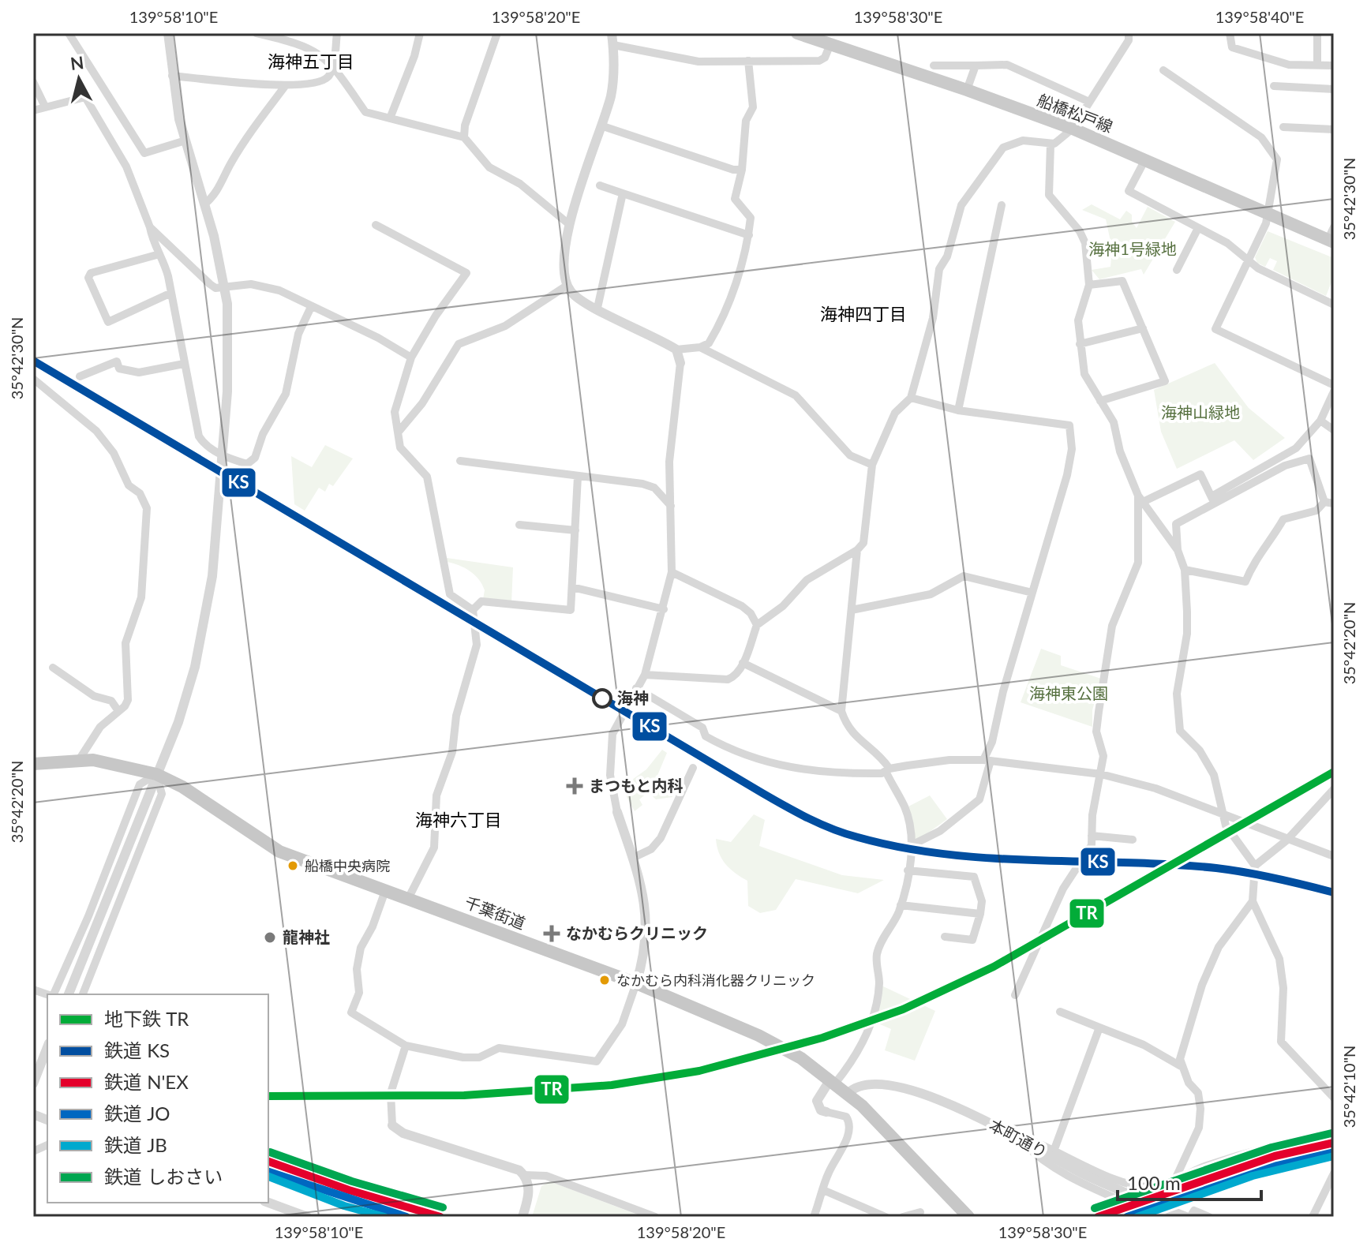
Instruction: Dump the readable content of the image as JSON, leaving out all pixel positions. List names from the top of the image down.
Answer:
{
  "streets": {
    "highway": ["千葉街道"],
    "main road": ["船橋松戸線"],
    "street": ["本町通り"]
  },
  "crossings": [
    ["千葉街道", "本町通り"]
  ],
  "districts": ["海神五丁目", "海神四丁目", "海神六丁目"],
  "parks": ["海神1号緑地", "海神山緑地", "海神東公園"],
  "places": {
    "other": [
      "海神",
      "船橋中央病院",
      "龍神社",
      "なかむら内科消化器クリニック"
    ],
    "health": ["まつもと内科", "なかむらクリニック"]
  },
  "lines": [
    "rail line KS",
    "metro line TR",
    "rail line しおさい",
    "rail line N'EX",
    "rail line JO",
    "rail line JB"
  ],
  "legend": [
    "地下鉄 TR",
    "鉄道 KS",
    "鉄道 N'EX",
    "鉄道 JO",
    "鉄道 JB",
    "鉄道 しおさい"
  ],
  "scale_bar": "100 m",
  "north": "top",
  "coordinates": [
    "139°58'10\"E",
    "139°58'20\"E",
    "139°58'30\"E",
    "139°58'40\"E",
    "35°42'30\"N",
    "35°42'20\"N",
    "35°42'10\"N"
  ]
}
